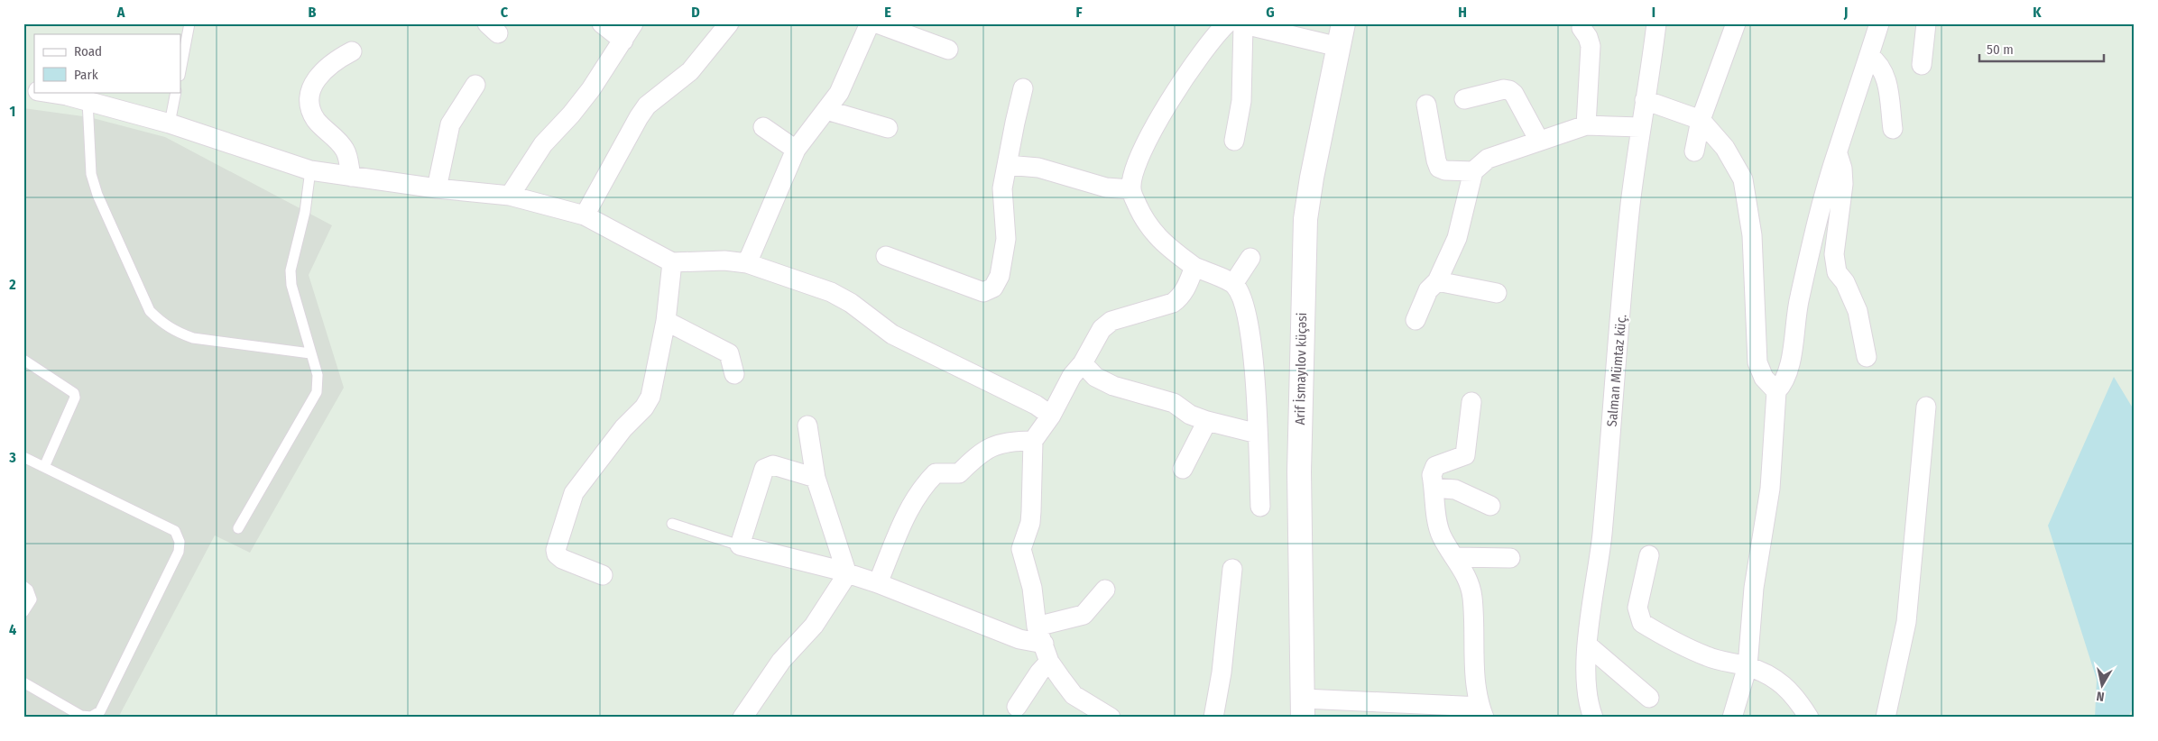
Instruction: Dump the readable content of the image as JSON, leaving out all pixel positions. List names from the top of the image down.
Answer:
{
  "streets": {
    "street": ["Arif İsmayılov küçəsi", "Salman Mümtaz küç."]
  },
  "legend": ["Road", "Park"],
  "scale_bar": "50 m",
  "north": "bottom",
  "grid": {
    "columns": [
      "A",
      "B",
      "C",
      "D",
      "E",
      "F",
      "G",
      "H",
      "I",
      "J",
      "K"
    ],
    "rows": [
      "1",
      "2",
      "3",
      "4"
    ]
  }
}
